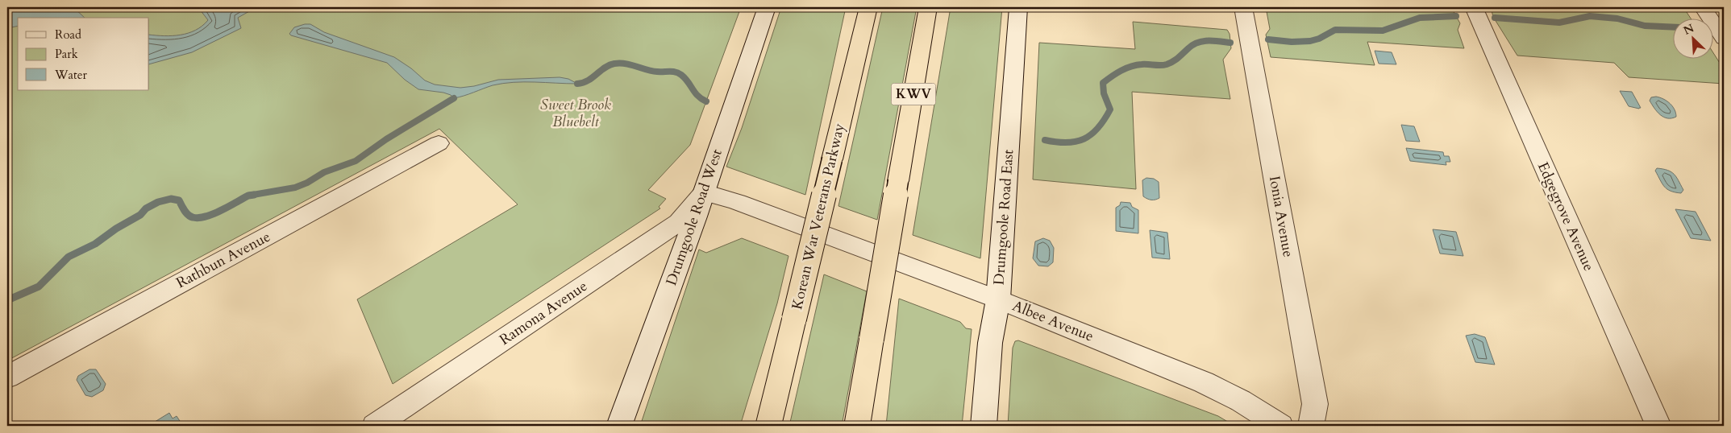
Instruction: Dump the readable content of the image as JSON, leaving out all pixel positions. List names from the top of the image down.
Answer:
{
  "streets": {
    "highway": ["KWV", "Korean War Veterans Parkway"],
    "street": [
      "Ionia Avenue",
      "Edgegrove Avenue",
      "Drumgoole Road West",
      "Drumgoole Road East",
      "Rathbun Avenue",
      "Ramona Avenue",
      "Albee Avenue"
    ]
  },
  "crossings": [
    ["Drumgoole Road West", "Ramona Avenue"],
    ["Drumgoole Road West", "Albee Avenue"],
    ["Drumgoole Road East", "Albee Avenue"],
    ["Ramona Avenue", "Albee Avenue"]
  ],
  "parks": ["Sweet Brook Bluebelt"],
  "legend": ["Road", "Park", "Water"],
  "north": "top left"
}
